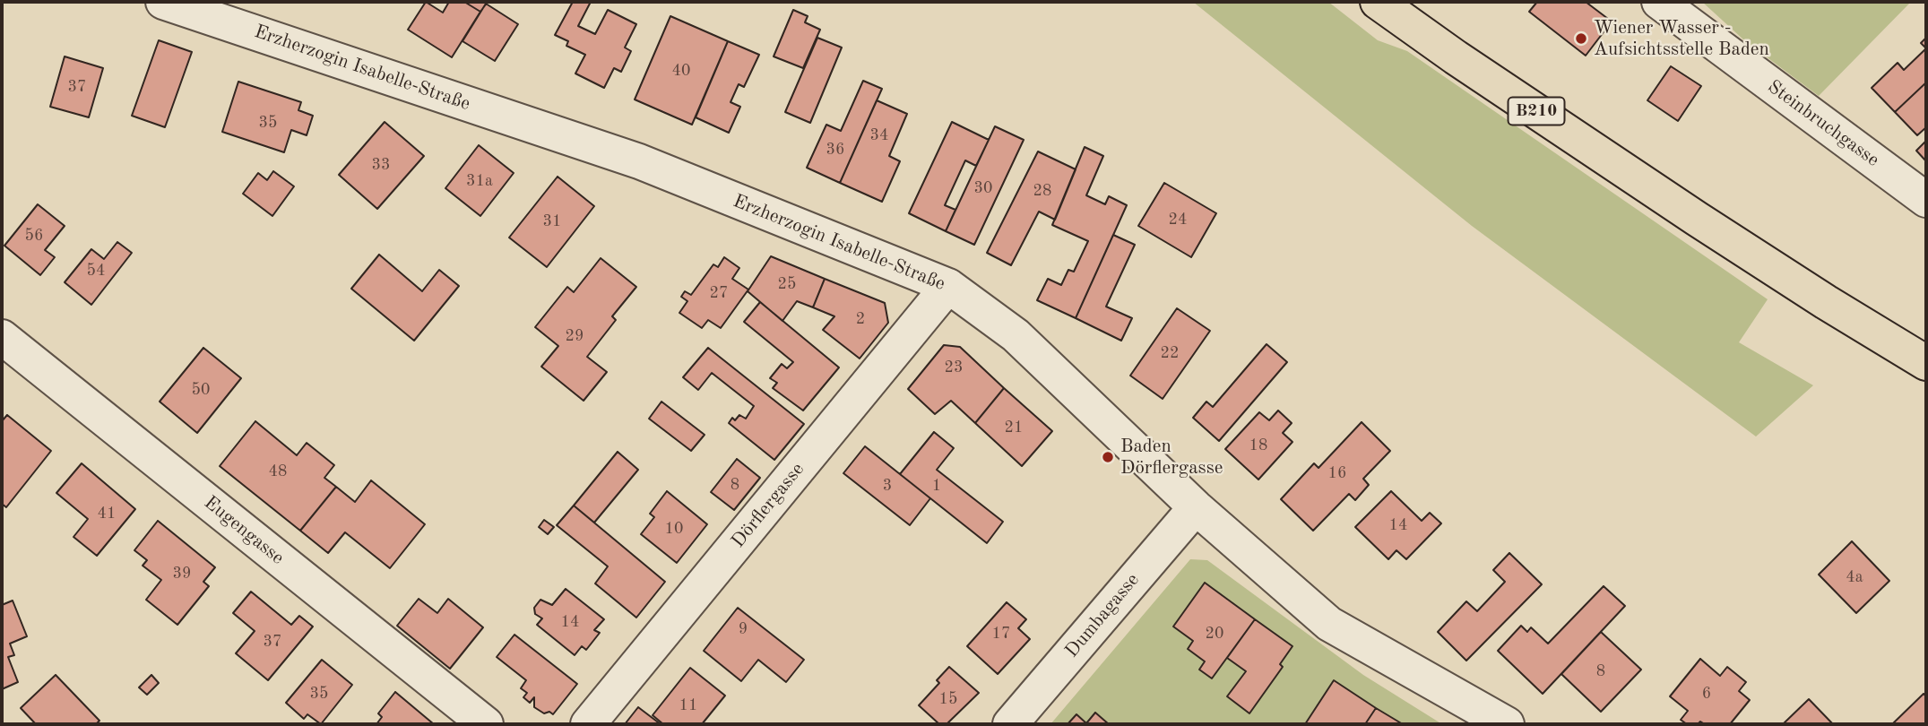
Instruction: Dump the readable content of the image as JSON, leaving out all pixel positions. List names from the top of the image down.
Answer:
{
  "streets": {
    "main road": ["B210"],
    "street": [
      "Erzherzogin Isabelle-Straße",
      "Steinbruchgasse",
      "Dörflergasse",
      "Eugengasse",
      "Dumbagasse"
    ]
  },
  "crossings": [
    ["Erzherzogin Isabelle-Straße", "Dörflergasse"],
    ["Erzherzogin Isabelle-Straße", "Dumbagasse"]
  ],
  "places": ["Wiener Wasser - Aufsichtsstelle Baden", "Baden Dörflergasse"],
  "house_numbers": [
    "40",
    "37",
    "35",
    "34",
    "36",
    "33",
    "31a",
    "30",
    "28",
    "24",
    "31",
    "56",
    "54",
    "25",
    "27",
    "2",
    "29",
    "22",
    "23",
    "50",
    "21",
    "18",
    "48",
    "16",
    "8",
    "3",
    "1",
    "41",
    "14",
    "10",
    "39",
    "4a",
    "14",
    "9",
    "17",
    "20",
    "37",
    "8",
    "35",
    "6",
    "15",
    "11"
  ]
}
